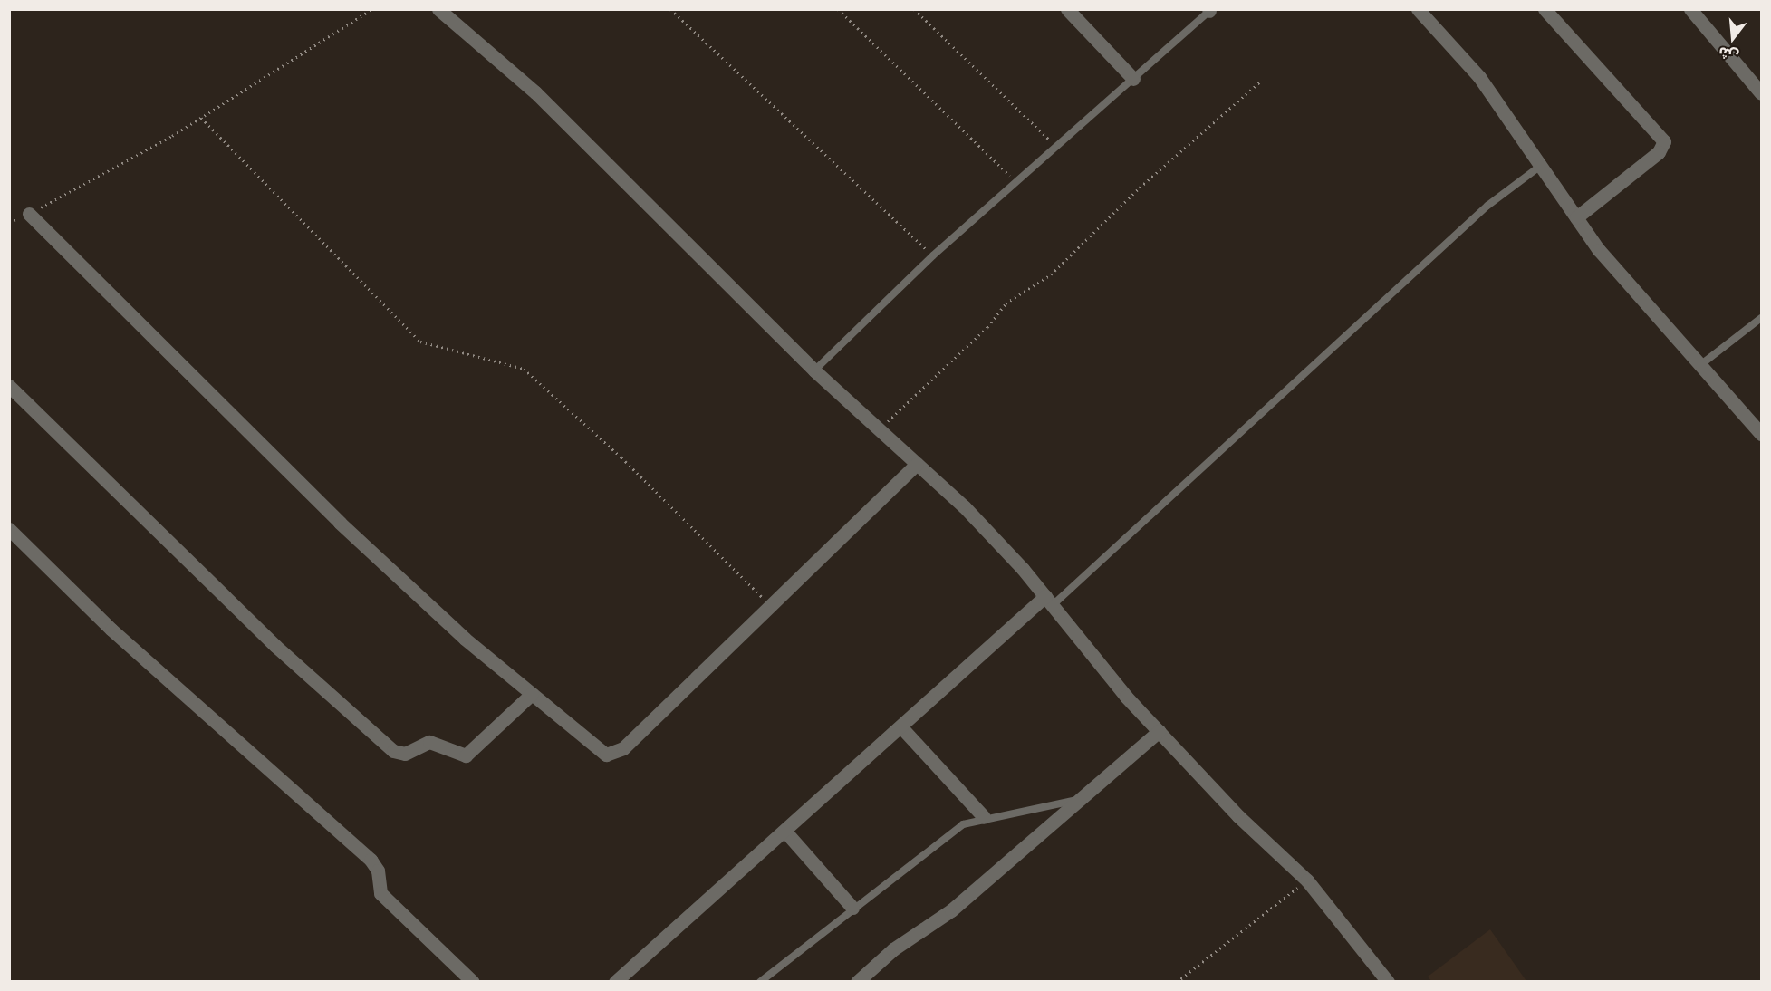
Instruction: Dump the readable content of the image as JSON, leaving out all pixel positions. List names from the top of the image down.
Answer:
{
  "north": "bottom"
}
